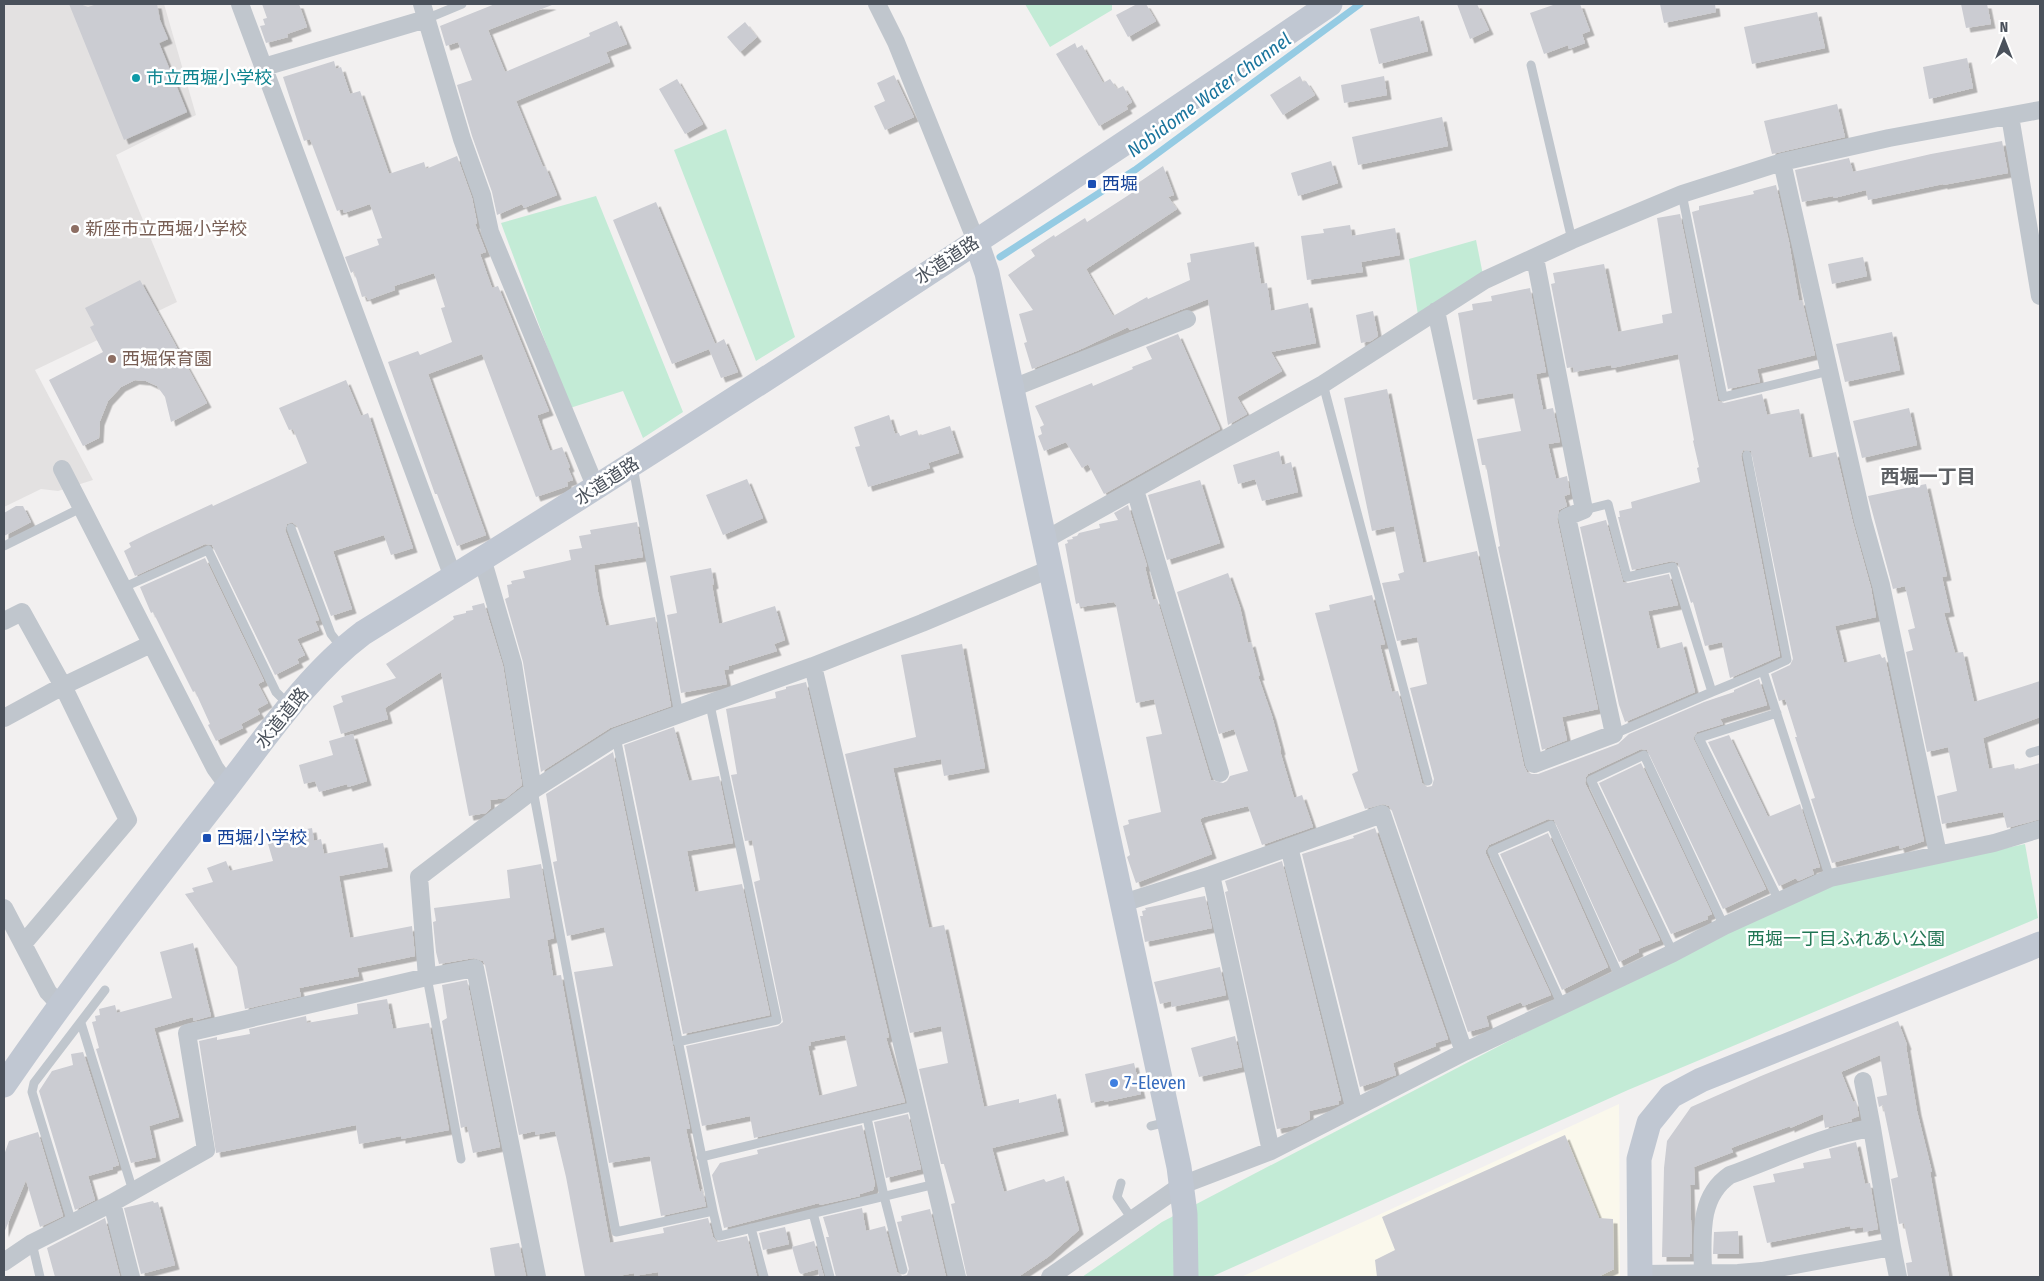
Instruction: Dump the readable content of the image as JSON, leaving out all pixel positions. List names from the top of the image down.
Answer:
{
  "streets": {
    "street": ["水道道路"]
  },
  "districts": ["西堀一丁目"],
  "water": ["Nobidome Water Channel"],
  "parks": ["西堀一丁目ふれあい公園"],
  "places": {
    "other": [
      "市立西堀小学校",
      "新座市立西堀小学校",
      "西堀保育園",
      "7-Eleven"
    ],
    "transit": ["西堀", "西堀小学校"]
  },
  "north": "top"
}
